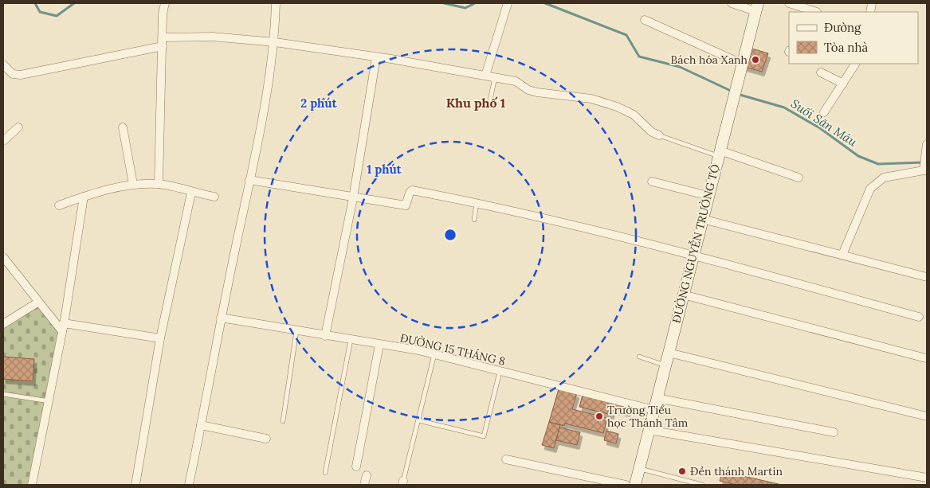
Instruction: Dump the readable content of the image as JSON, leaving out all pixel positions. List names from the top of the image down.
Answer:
{
  "streets": {
    "main road": ["ĐƯỜNG NGUYỄN TRƯỜNG TỘ"],
    "street": ["ĐƯỜNG 15 THÁNG 8"]
  },
  "crossings": [
    ["ĐƯỜNG NGUYỄN TRƯỜNG TỘ", "ĐƯỜNG 15 THÁNG 8"]
  ],
  "districts": ["Khu phố 1"],
  "water": ["Suối Săn Máu"],
  "places": ["Bách hóa Xanh", "Trường Tiểu học Thánh Tâm", "Đền thánh Martin"],
  "legend": ["Đường", "Tòa nhà"],
  "rings": ["2 phút", "1 phút"]
}
